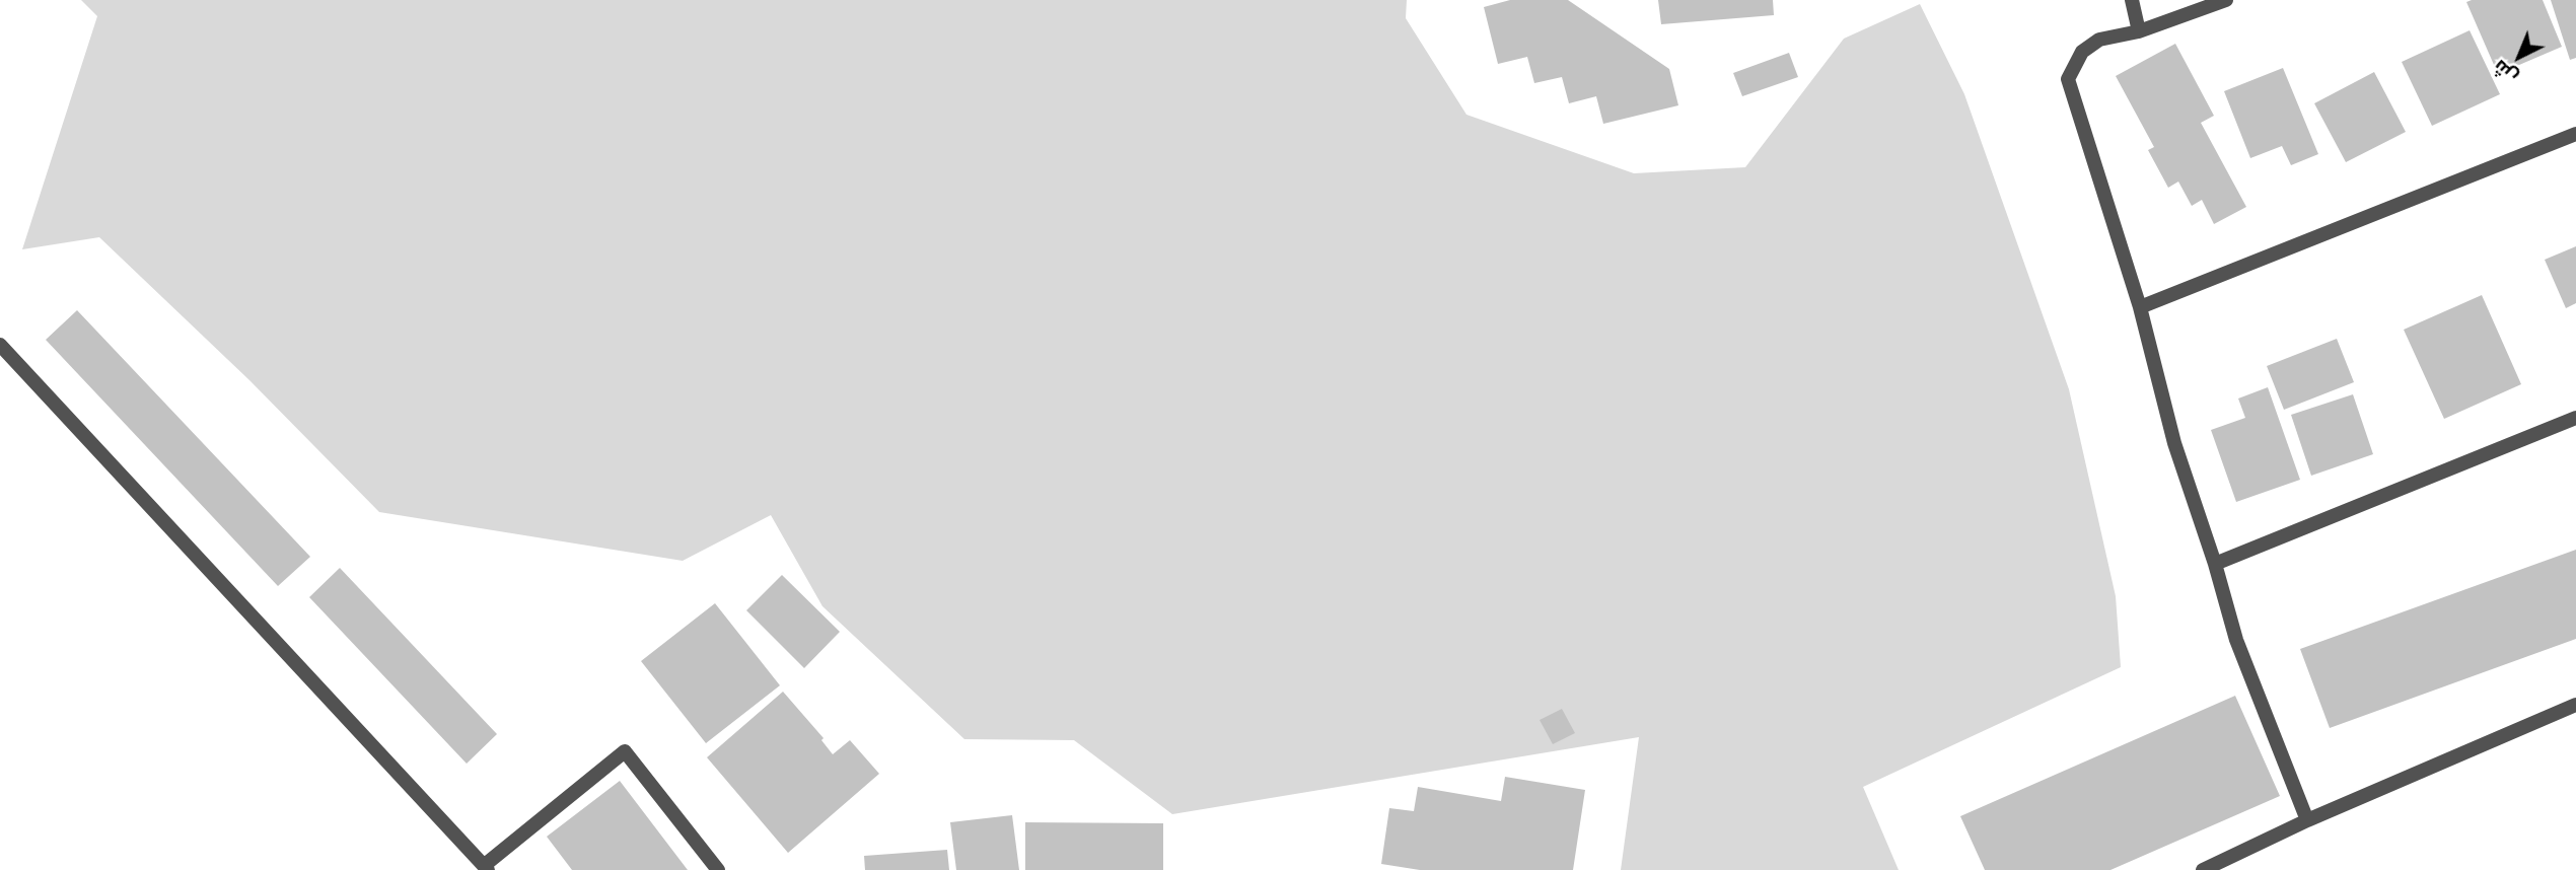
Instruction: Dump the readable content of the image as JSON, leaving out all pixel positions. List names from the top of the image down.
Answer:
{
  "north": "bottom left"
}
